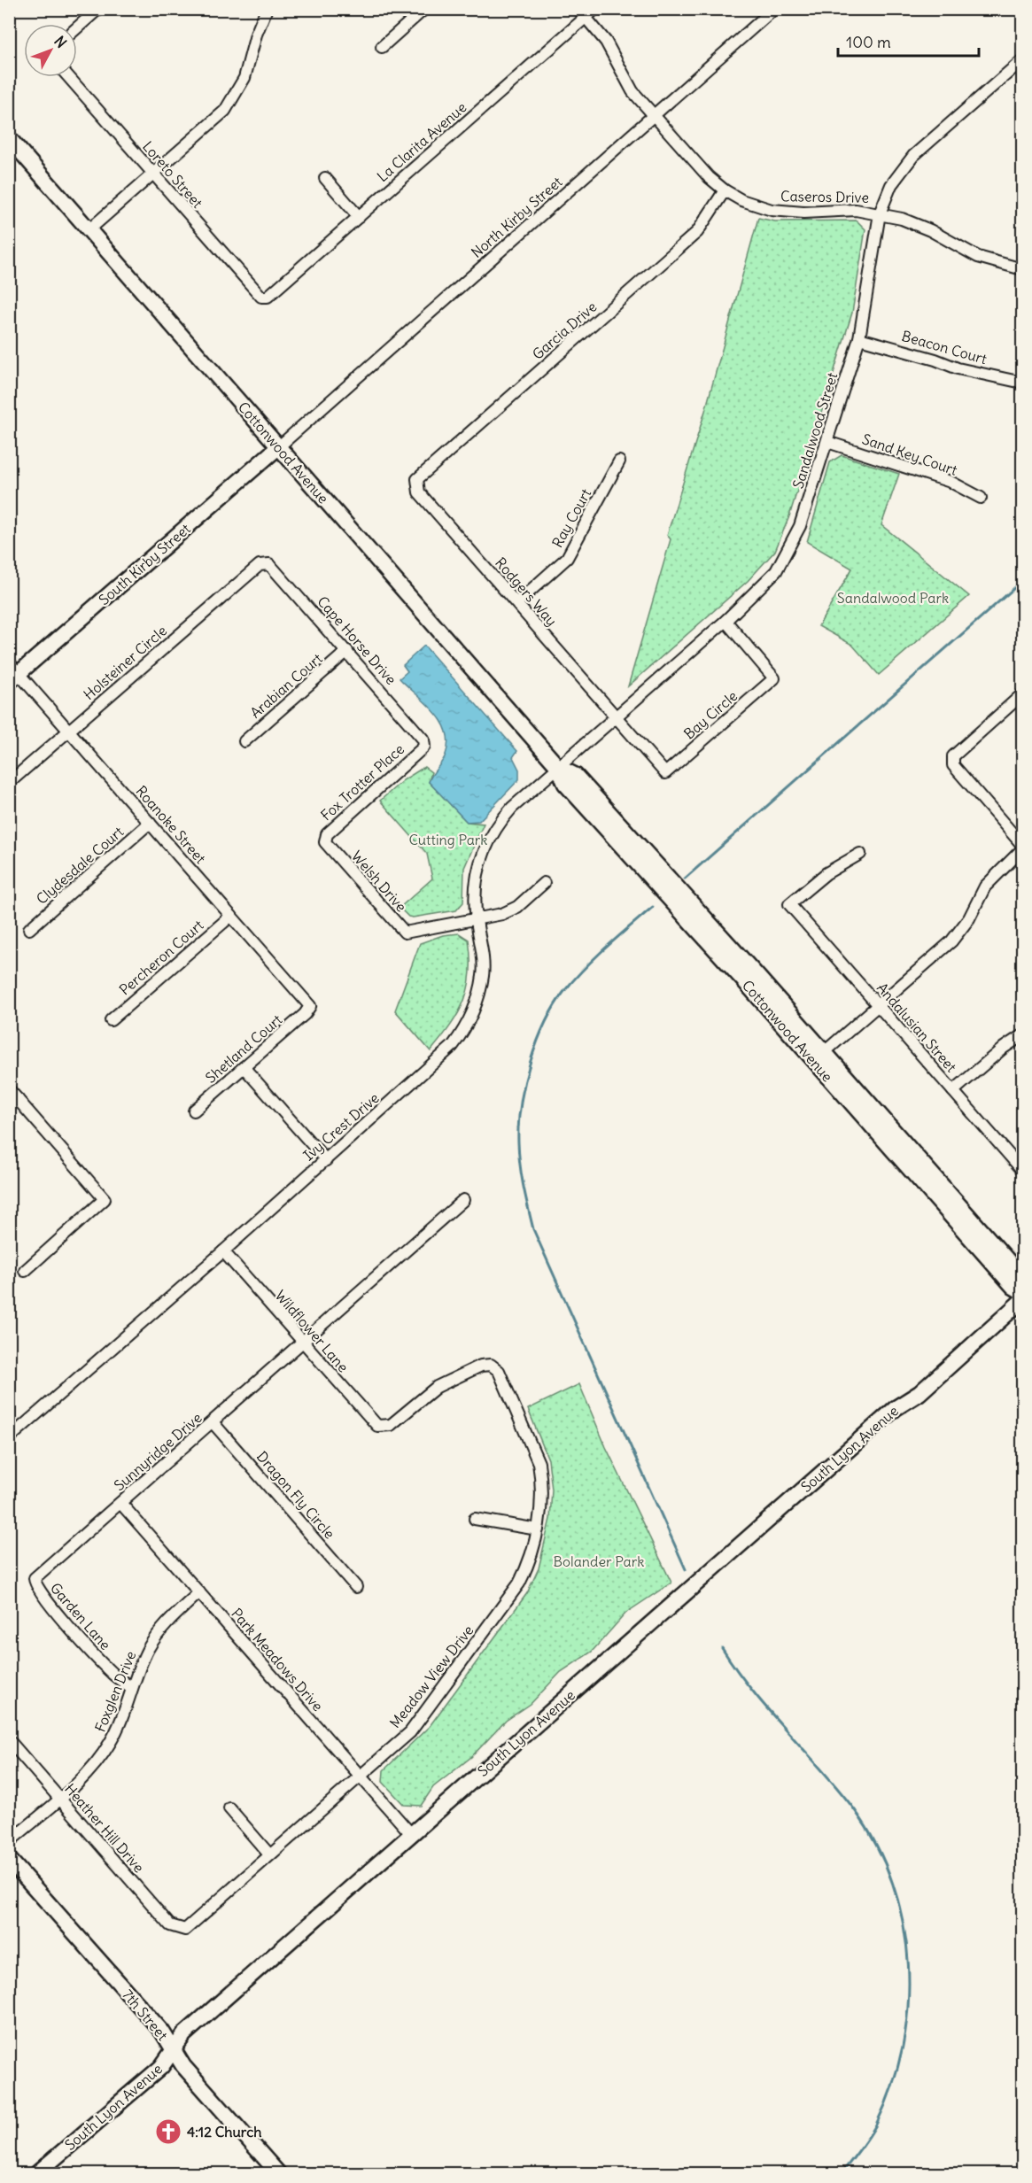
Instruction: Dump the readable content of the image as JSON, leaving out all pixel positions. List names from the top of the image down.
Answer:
{
  "streets": {
    "street": [
      "La Clarita Avenue",
      "Loreto Street",
      "Caseros Drive",
      "North Kirby Street",
      "Garcia Drive",
      "Beacon Court",
      "Sandalwood Street",
      "Cottonwood Avenue",
      "Sand Key Court",
      "Ray Court",
      "South Kirby Street",
      "Rodgers Way",
      "Cape Horse Drive",
      "Holsteiner Circle",
      "Arabian Court",
      "Bay Circle",
      "Fox Trotter Place",
      "Roanoke Street",
      "Clydesdale Court",
      "Welsh Drive",
      "Percheron Court",
      "Andalusian Street",
      "Shetland Court",
      "Ivy Crest Drive",
      "Wildflower Lane",
      "South Lyon Avenue",
      "Sunnyridge Drive",
      "Dragon Fly Circle",
      "Garden Lane",
      "Park Meadows Drive",
      "Meadow View Drive",
      "Foxglen Drive",
      "Heather Hill Drive",
      "7th Street"
    ]
  },
  "crossings": [
    ["La Clarita Avenue", "Loreto Street"],
    ["La Clarita Avenue", "Caseros Drive"],
    ["Caseros Drive", "North Kirby Street"],
    ["Caseros Drive", "Garcia Drive"],
    ["Caseros Drive", "Sandalwood Street"],
    ["North Kirby Street", "Cottonwood Avenue"],
    ["North Kirby Street", "South Kirby Street"],
    ["Garcia Drive", "Rodgers Way"],
    ["Beacon Court", "Sandalwood Street"],
    ["Sandalwood Street", "Cottonwood Avenue"],
    ["Sandalwood Street", "Sand Key Court"],
    ["Sandalwood Street", "Rodgers Way"],
    ["Sandalwood Street", "Bay Circle"],
    ["Sandalwood Street", "Ivy Crest Drive"],
    ["Cottonwood Avenue", "South Kirby Street"],
    ["Cottonwood Avenue", "Ivy Crest Drive"],
    ["Ray Court", "Rodgers Way"],
    ["South Kirby Street", "Roanoke Street"],
    ["Rodgers Way", "Bay Circle"],
    ["Cape Horse Drive", "Holsteiner Circle"],
    ["Cape Horse Drive", "Arabian Court"],
    ["Cape Horse Drive", "Fox Trotter Place"],
    ["Holsteiner Circle", "Roanoke Street"],
    ["Fox Trotter Place", "Welsh Drive"],
    ["Roanoke Street", "Clydesdale Court"],
    ["Roanoke Street", "Percheron Court"],
    ["Roanoke Street", "Shetland Court"],
    ["Welsh Drive", "Ivy Crest Drive"],
    ["Ivy Crest Drive", "Wildflower Lane"],
    ["Wildflower Lane", "Sunnyridge Drive"],
    ["Wildflower Lane", "Meadow View Drive"],
    ["South Lyon Avenue", "Park Meadows Drive"],
    ["South Lyon Avenue", "7th Street"],
    ["Sunnyridge Drive", "Dragon Fly Circle"],
    ["Sunnyridge Drive", "Garden Lane"],
    ["Sunnyridge Drive", "Park Meadows Drive"],
    ["Garden Lane", "Foxglen Drive"],
    ["Park Meadows Drive", "Meadow View Drive"],
    ["Park Meadows Drive", "Foxglen Drive"],
    ["Meadow View Drive", "Heather Hill Drive"],
    ["Foxglen Drive", "Heather Hill Drive"]
  ],
  "parks": ["Sandalwood Park", "Cutting Park", "Bolander Park"],
  "places": {
    "church": ["4:12 Church"]
  },
  "scale_bar": "100 m",
  "north": "top right"
}
